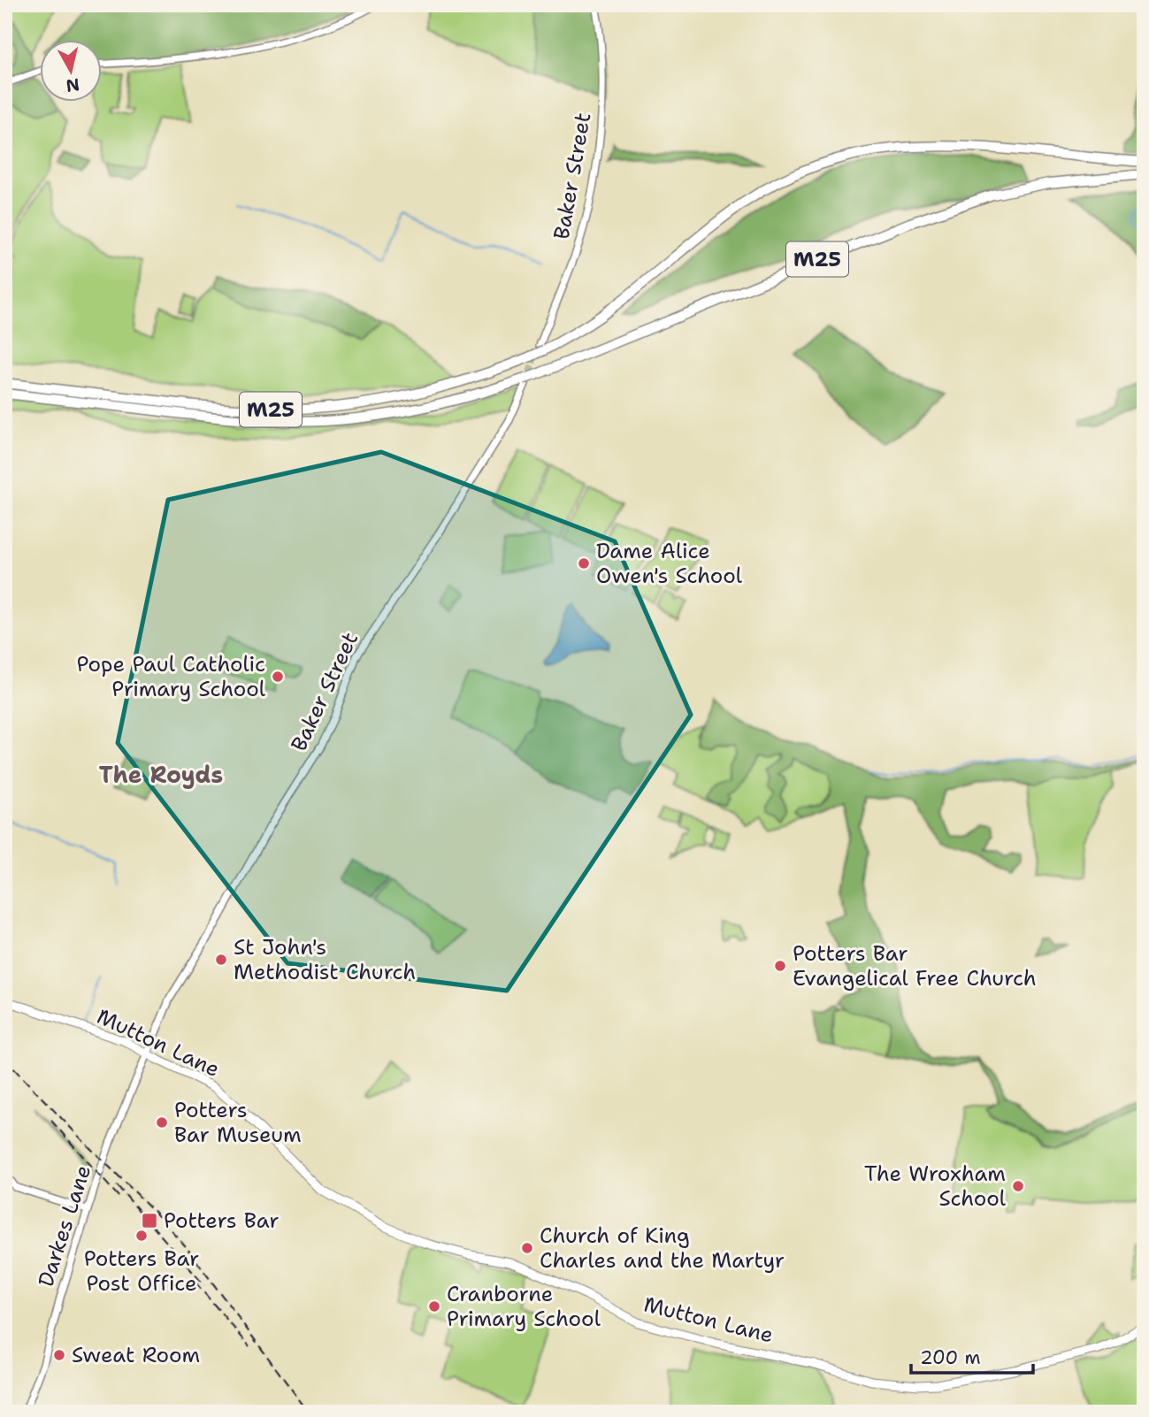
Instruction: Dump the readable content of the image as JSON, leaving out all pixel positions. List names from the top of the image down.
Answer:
{
  "streets": {
    "highway": ["M25"],
    "main road": ["Mutton Lane"],
    "street": ["Baker Street", "Darkes Lane"]
  },
  "crossings": [
    ["Baker Street", "M25"],
    ["Baker Street", "Mutton Lane"],
    ["Baker Street", "Darkes Lane"],
    ["Mutton Lane", "Darkes Lane"]
  ],
  "districts": ["The Royds"],
  "places": {
    "other": [
      "Dame Alice Owen's School",
      "Pope Paul Catholic Primary School",
      "St John's Methodist Church",
      "Potters Bar Evangelical Free Church",
      "Potters Bar Museum",
      "The Wroxham School",
      "Potters Bar Post Office",
      "Church of King Charles and the Martyr",
      "Cranborne Primary School",
      "Sweat Room"
    ],
    "transit": ["Potters Bar"]
  },
  "scale_bar": "200 m",
  "north": "bottom"
}
